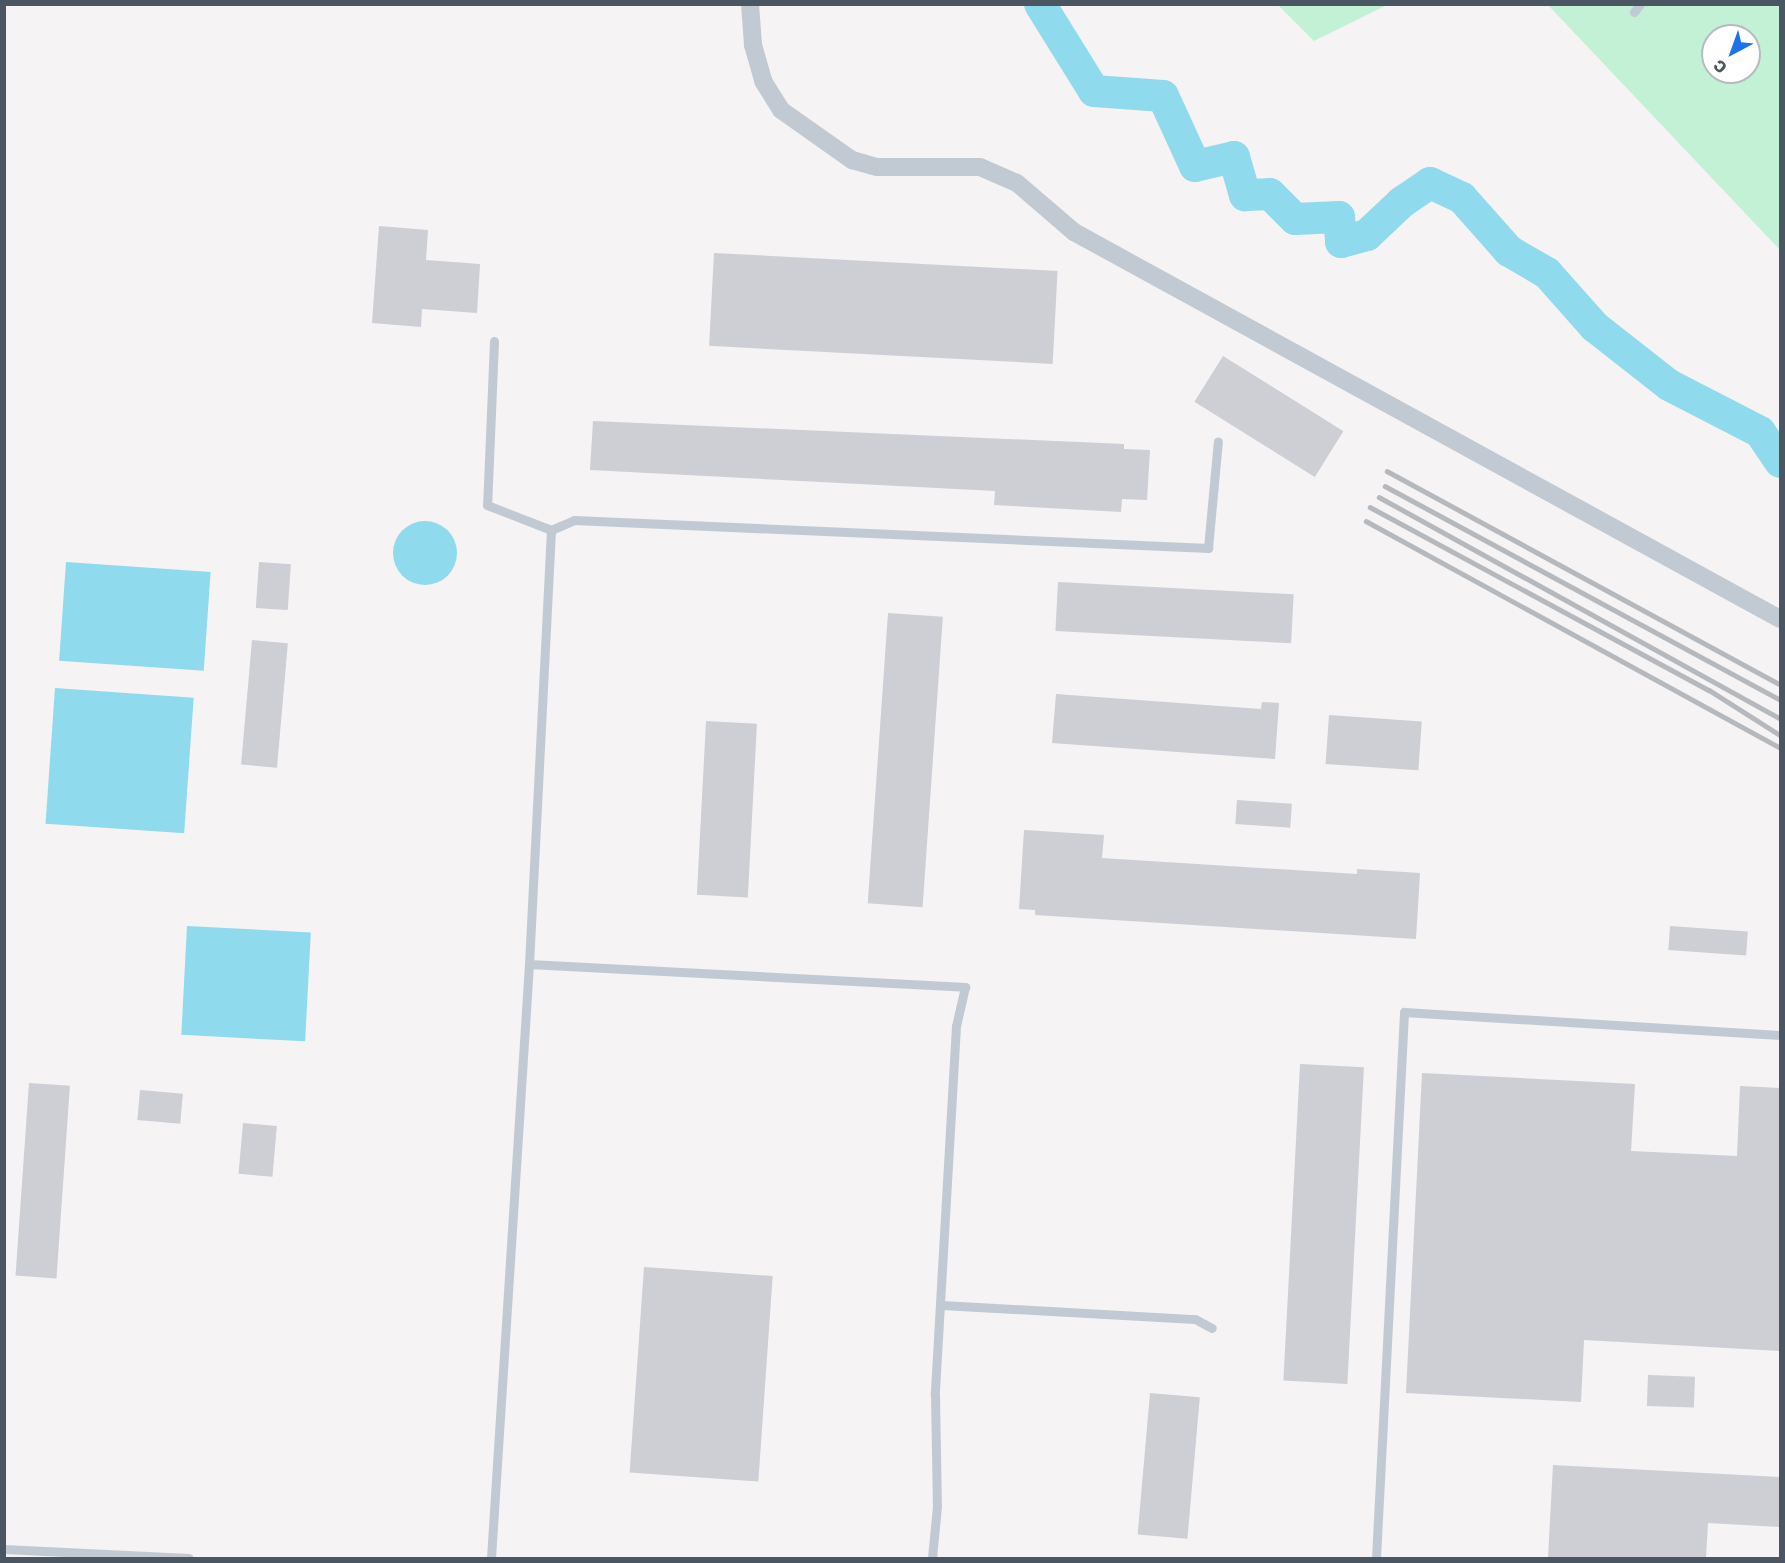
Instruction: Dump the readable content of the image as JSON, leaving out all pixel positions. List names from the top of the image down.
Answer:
{
  "north": "bottom left"
}
